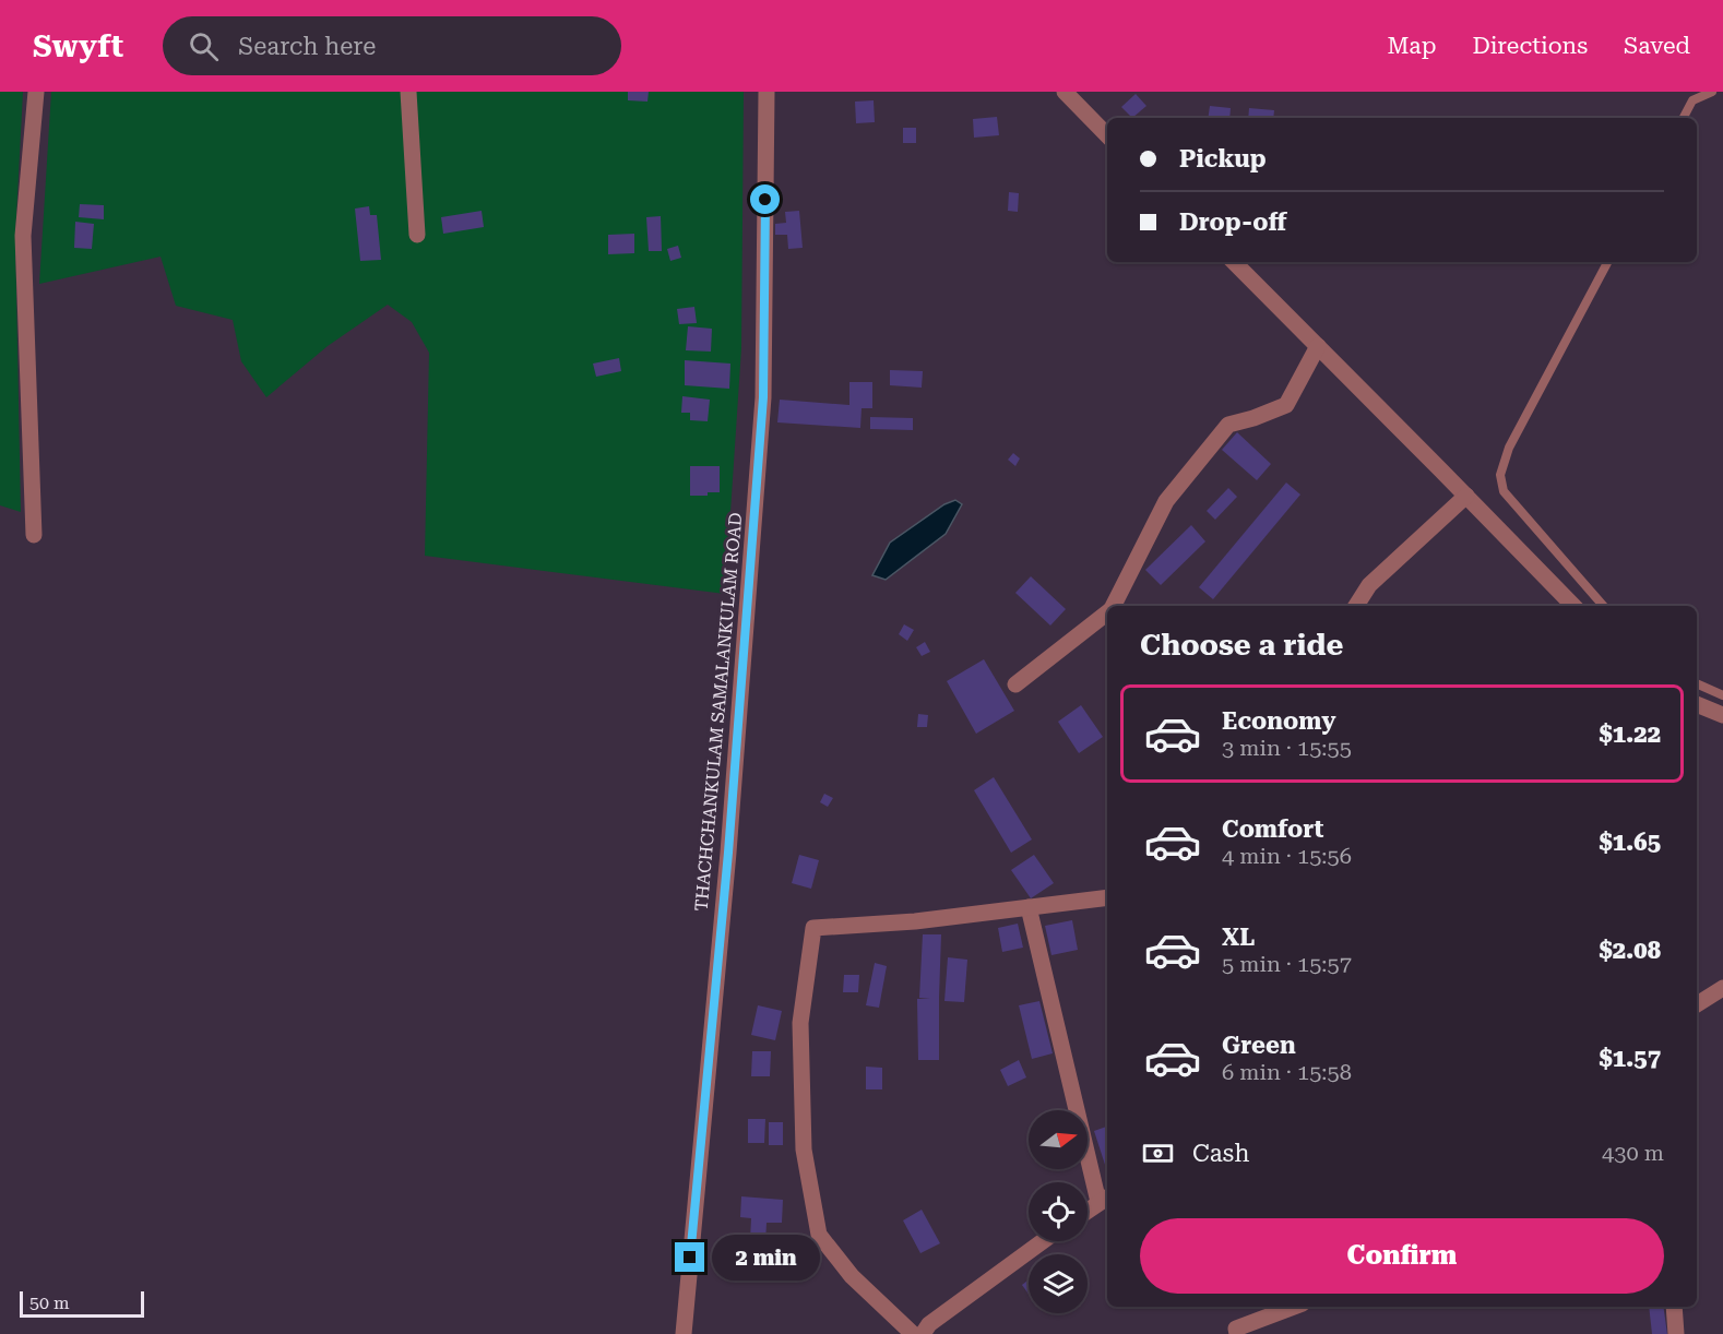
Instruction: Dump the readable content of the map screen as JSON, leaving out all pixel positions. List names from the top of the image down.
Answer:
{
  "streets": {
    "street": ["THACHCHANKULAM SAMALANKULAM ROAD"]
  },
  "scale_bar": "50 m",
  "north": "right",
  "page": {
    "header": "Swyft",
    "search": "Search here",
    "nav": ["Map", "Directions", "Saved"],
    "banner": ["Pickup", "Drop-off"],
    "heading": "Choose a ride",
    "list": [
      {
        "name": "Economy",
        "note": "3 min · 15:55",
        "value": "$1.22"
      },
      {
        "name": "Comfort",
        "note": "4 min · 15:56",
        "value": "$1.65"
      },
      {
        "name": "XL",
        "note": "5 min · 15:57",
        "value": "$2.08"
      },
      {
        "name": "Green",
        "note": "6 min · 15:58",
        "value": "$1.57"
      }
    ],
    "pay": ["Cash", "430 m"],
    "buttons": "Confirm",
    "bubble": "2 min",
    "scale": "50 m"
  }
}
